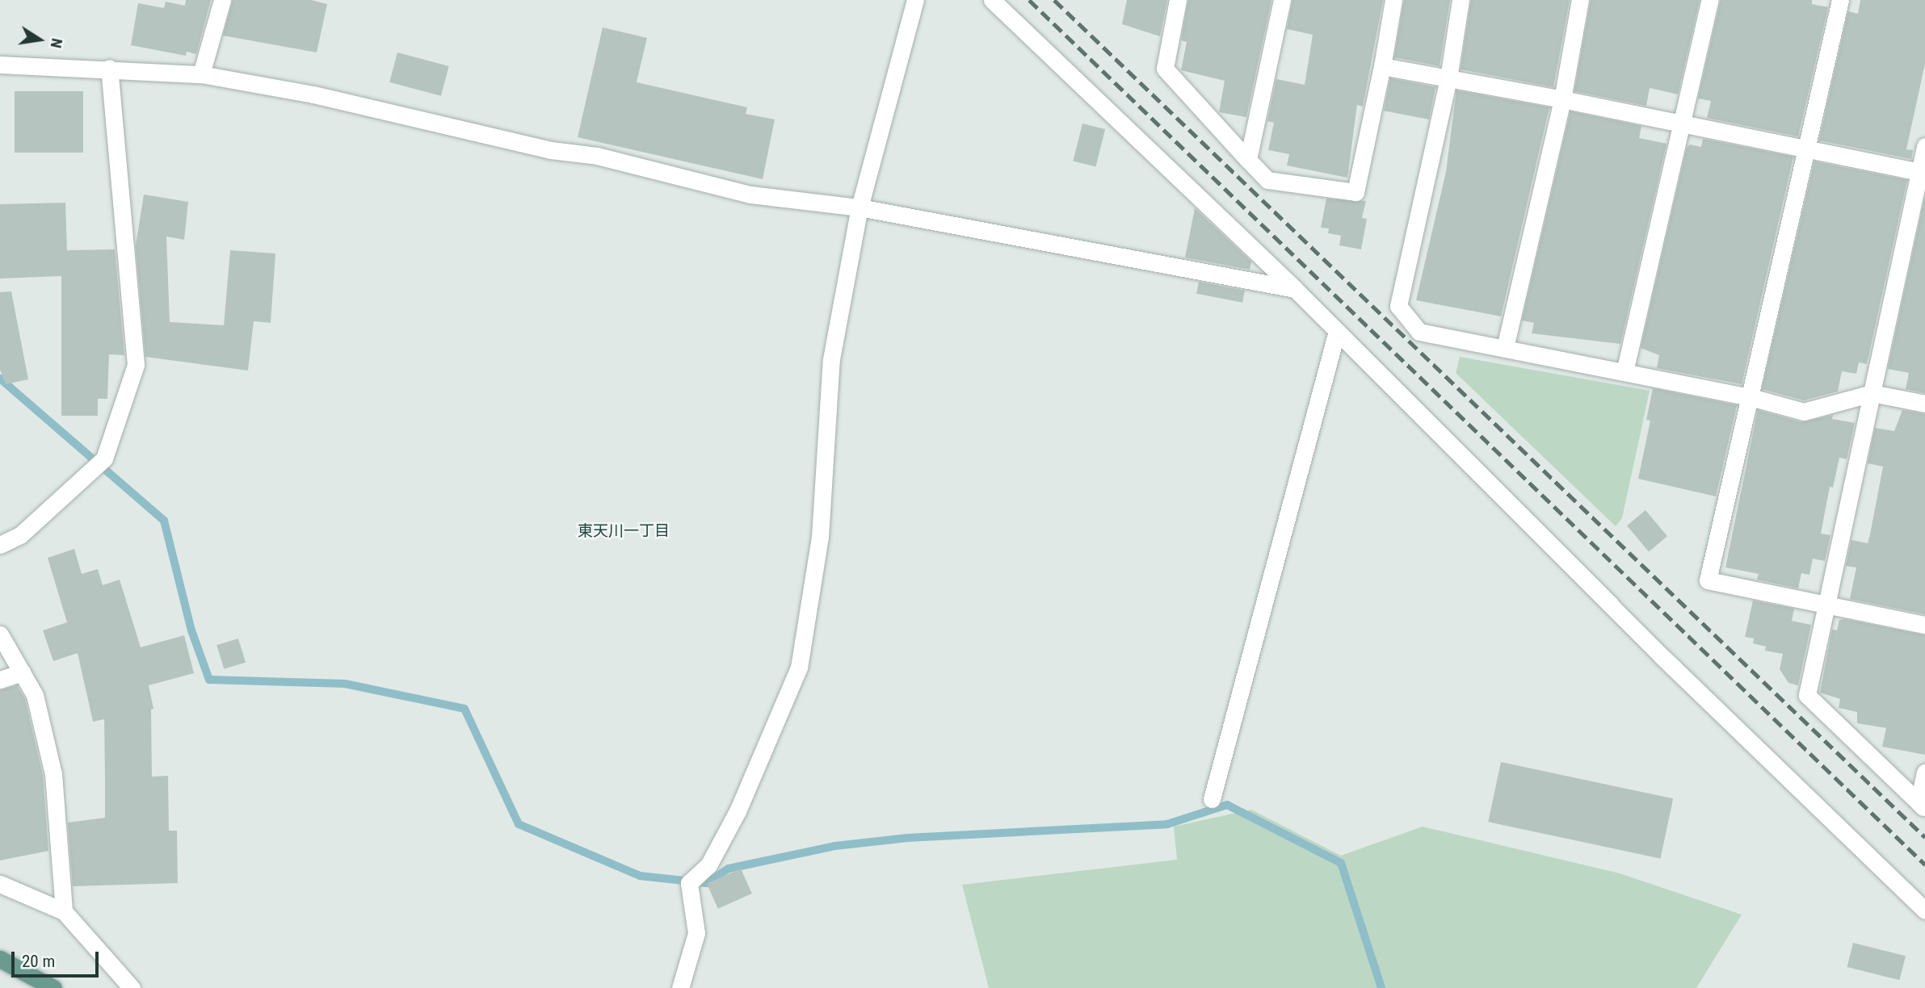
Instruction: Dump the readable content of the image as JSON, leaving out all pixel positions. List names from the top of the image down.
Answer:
{
  "districts": ["東天川一丁目"],
  "scale_bar": "20 m",
  "north": "right"
}
